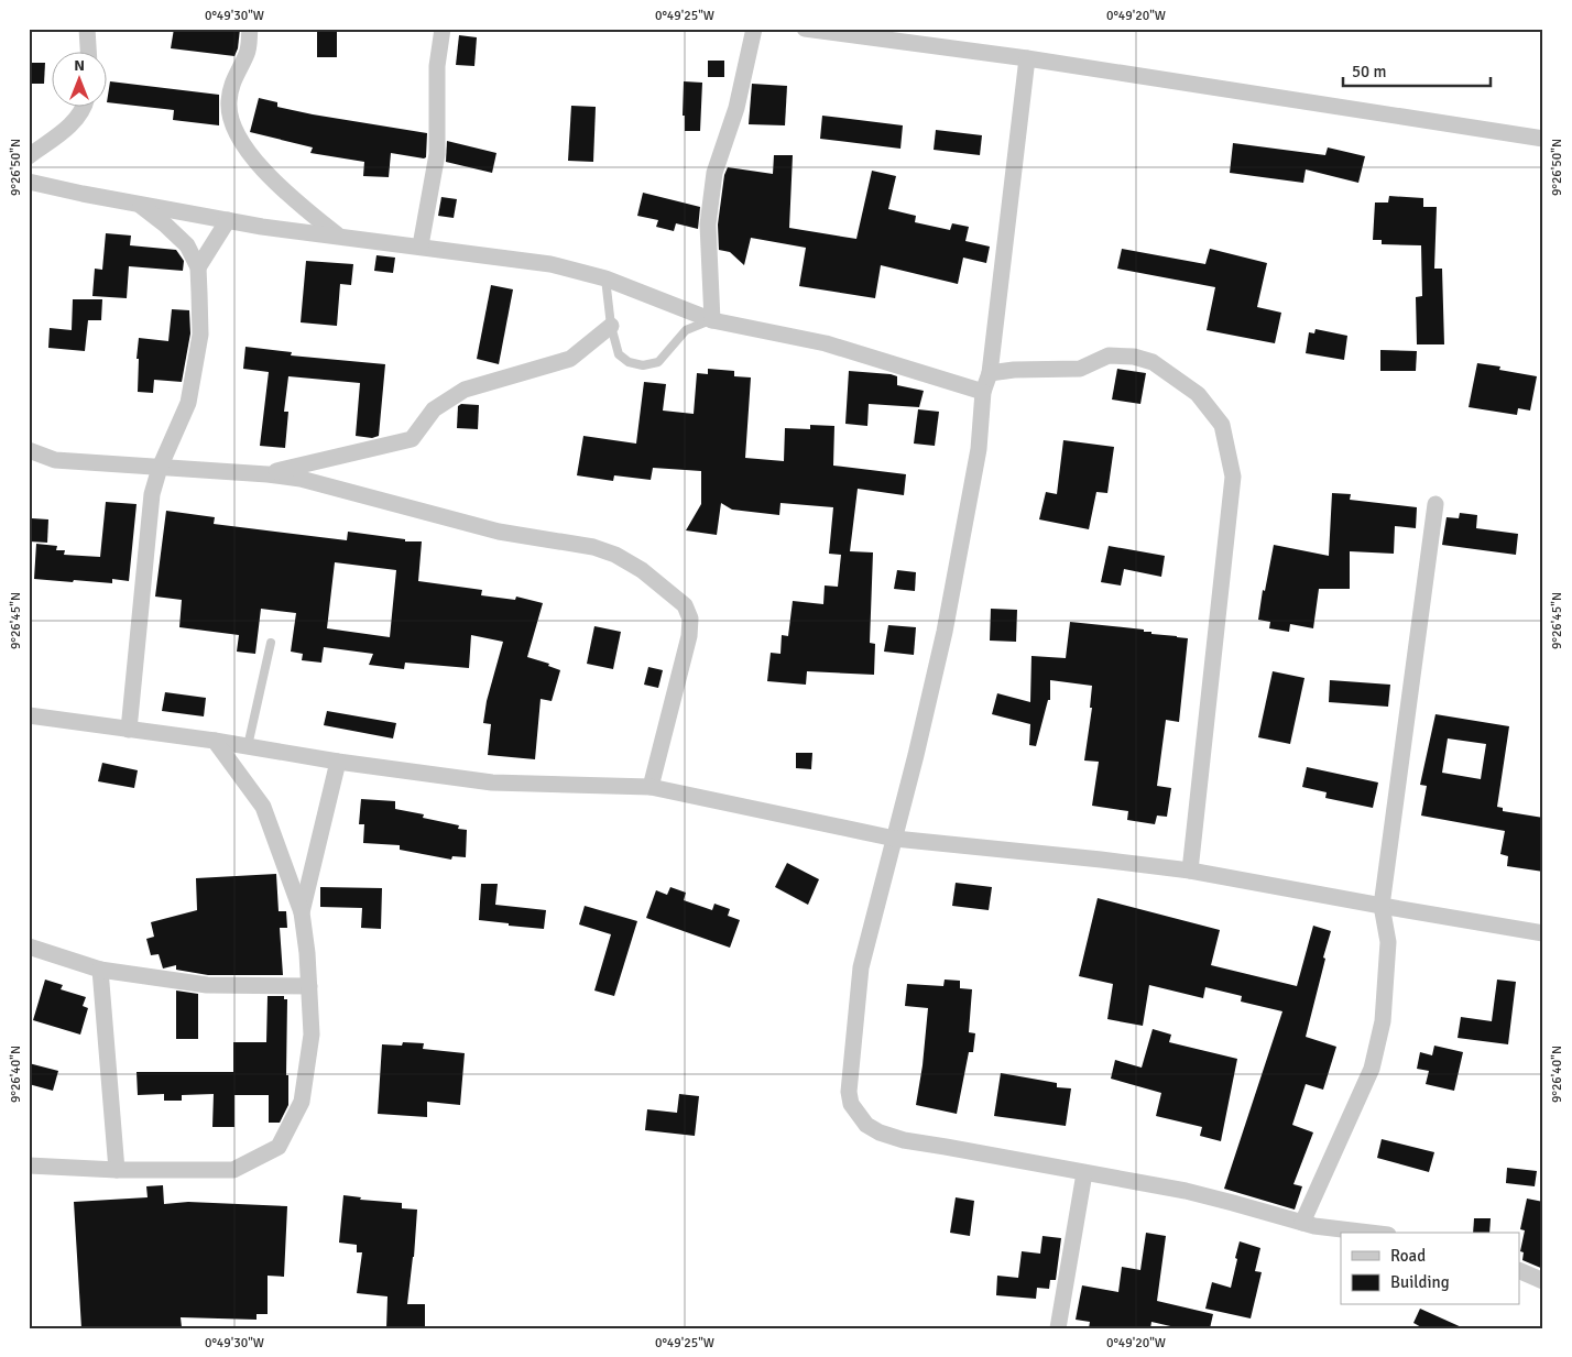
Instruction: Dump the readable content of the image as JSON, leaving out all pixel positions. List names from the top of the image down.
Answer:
{
  "legend": ["Road", "Building"],
  "scale_bar": "50 m",
  "north": "top",
  "coordinates": [
    "0°49'30\"W",
    "0°49'25\"W",
    "0°49'20\"W",
    "9°26'50\"N",
    "9°26'45\"N",
    "9°26'40\"N"
  ]
}
